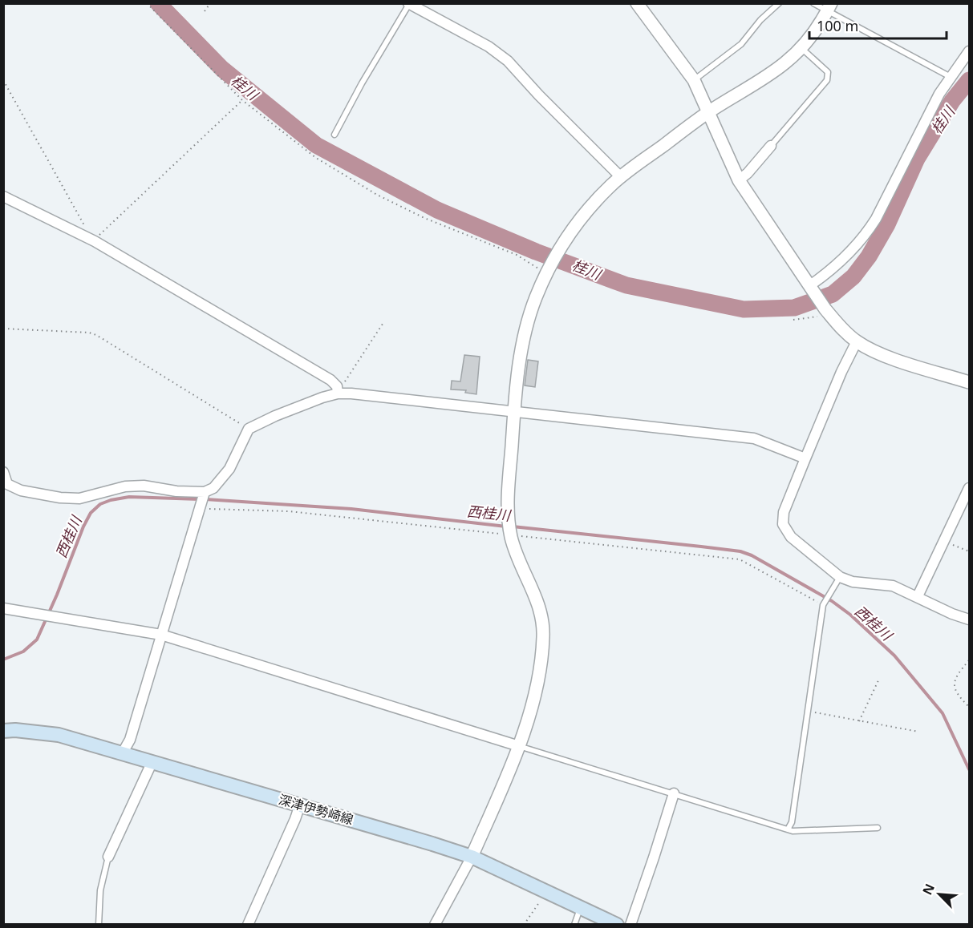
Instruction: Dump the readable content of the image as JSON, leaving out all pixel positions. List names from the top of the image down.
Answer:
{
  "streets": {
    "main road": ["深津伊勢崎線"]
  },
  "water": ["桂川", "西桂川"],
  "scale_bar": "100 m",
  "north": "top left"
}
